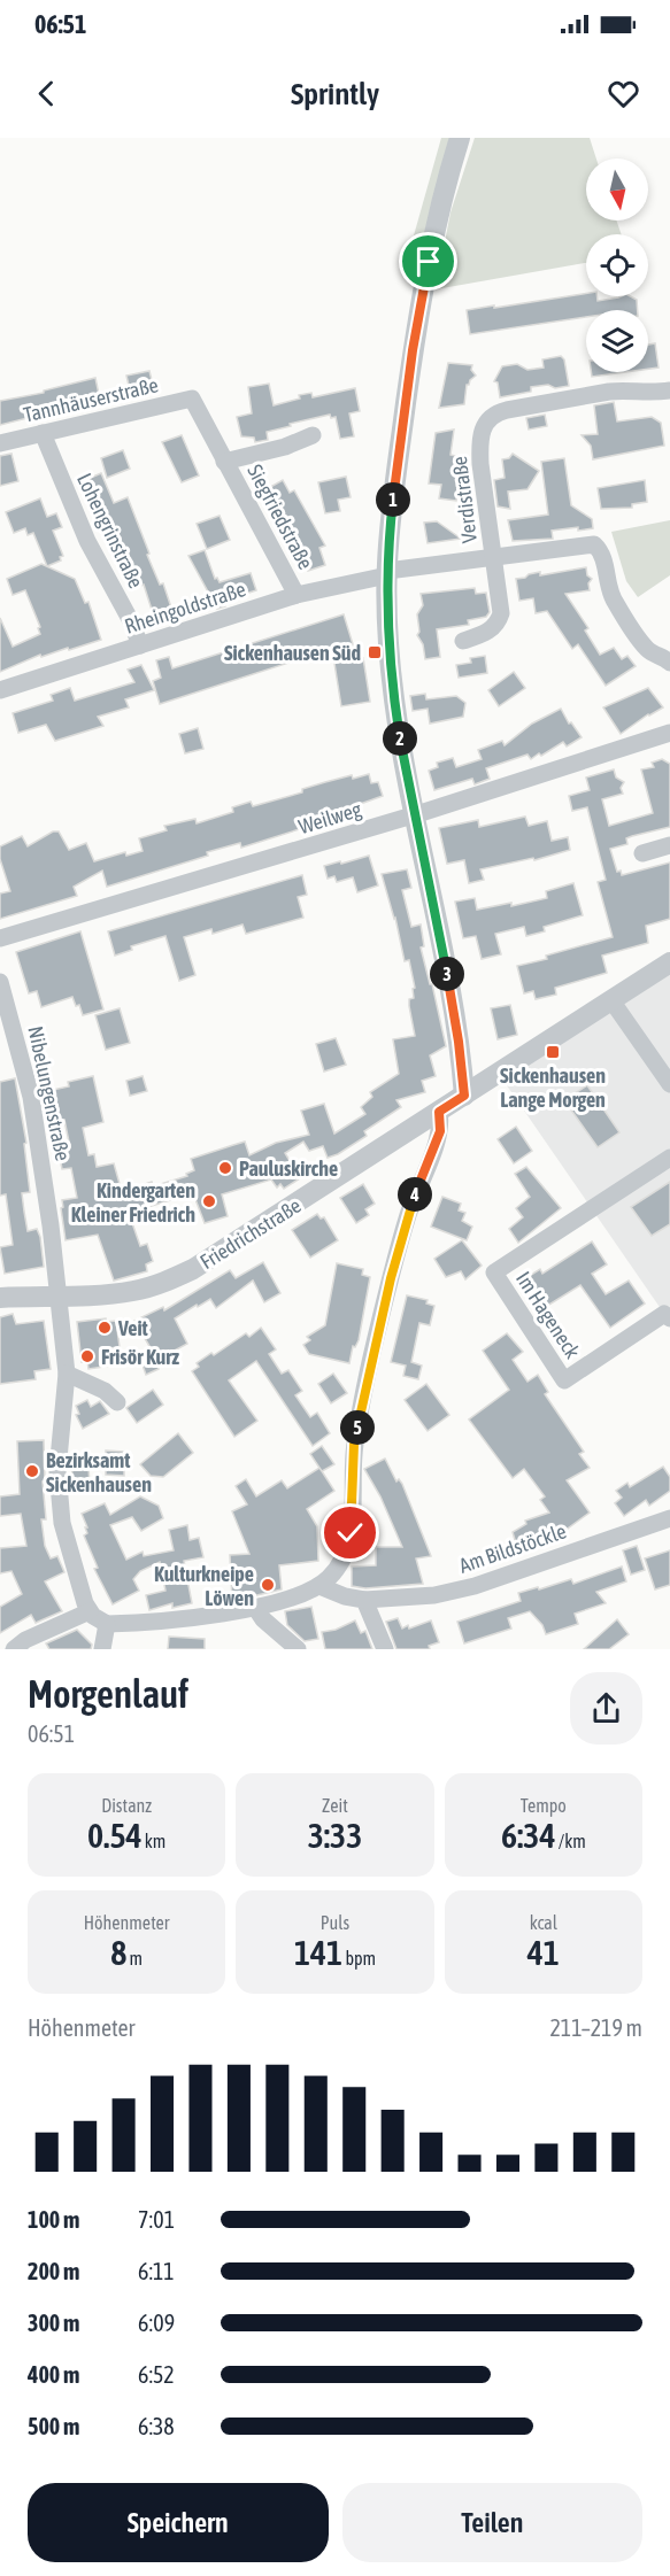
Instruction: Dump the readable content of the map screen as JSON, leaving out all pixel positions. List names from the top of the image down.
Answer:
{
  "streets": {
    "street": [
      "Tannhäuserstraße",
      "Verdistraße",
      "Siegfriedstraße",
      "Lohengrinstraße",
      "Rheingoldstraße",
      "Weilweg",
      "Nibelungenstraße",
      "Friedrichstraße",
      "Im Hageneck",
      "Am Bildstöckle"
    ]
  },
  "crossings": [
    ["Tannhäuserstraße", "Siegfriedstraße"],
    ["Tannhäuserstraße", "Lohengrinstraße"],
    ["Verdistraße", "Rheingoldstraße"],
    ["Siegfriedstraße", "Rheingoldstraße"],
    ["Lohengrinstraße", "Rheingoldstraße"],
    ["Nibelungenstraße", "Friedrichstraße"]
  ],
  "places": {
    "transit": ["Sickenhausen Süd", "Sickenhausen Lange Morgen"],
    "other": [
      "Pauluskirche",
      "Kindergarten Kleiner Friedrich",
      "Veit",
      "Frisör Kurz",
      "Bezirksamt Sickenhausen",
      "Kulturkneipe Löwen"
    ]
  },
  "north": "bottom",
  "page": {
    "status": "06:51",
    "header": "Sprintly",
    "pins": [
      "1",
      "2",
      "3",
      "4",
      "5"
    ],
    "heading": ["Morgenlauf", "06:51"],
    "stats": [
      ["Distanz", "0.54 km"],
      ["Zeit", "3:33"],
      ["Tempo", "6:34 /km"],
      ["Höhenmeter", "8 m"],
      ["Puls", "141 bpm"],
      ["kcal", "41"]
    ],
    "chart": ["Höhenmeter", "211–219 m"],
    "list": [
      {
        "name": "100 m",
        "note": "7:01"
      },
      {
        "name": "200 m",
        "note": "6:11"
      },
      {
        "name": "300 m",
        "note": "6:09"
      },
      {
        "name": "400 m",
        "note": "6:52"
      },
      {
        "name": "500 m",
        "note": "6:38"
      }
    ],
    "buttons": ["Speichern", "Teilen"]
  }
}
